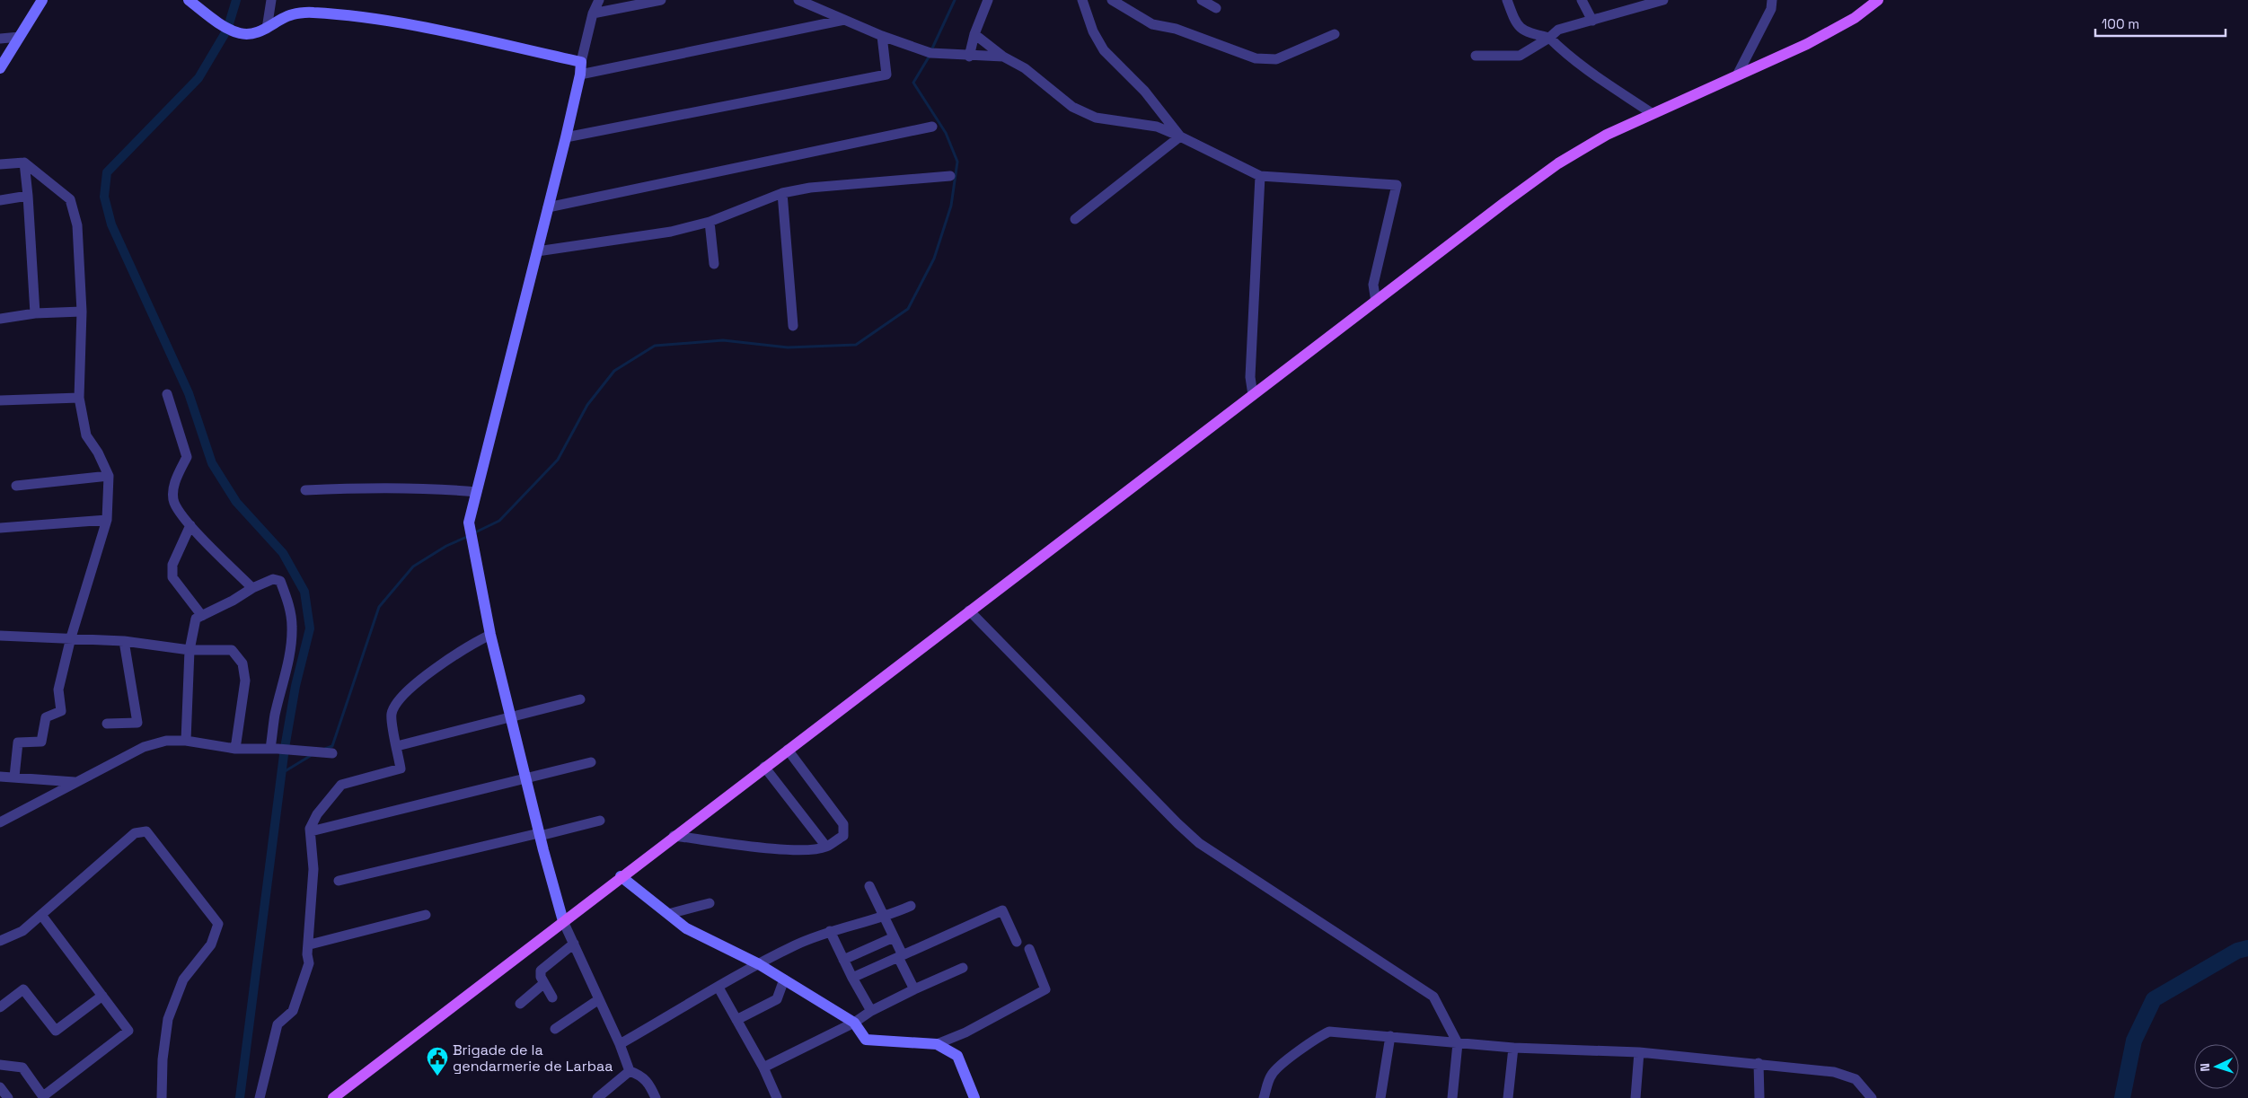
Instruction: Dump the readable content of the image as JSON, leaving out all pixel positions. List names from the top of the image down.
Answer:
{
  "places": {
    "public building": ["Brigade de la gendarmerie de Larbaa"]
  },
  "scale_bar": "100 m",
  "north": "left"
}
